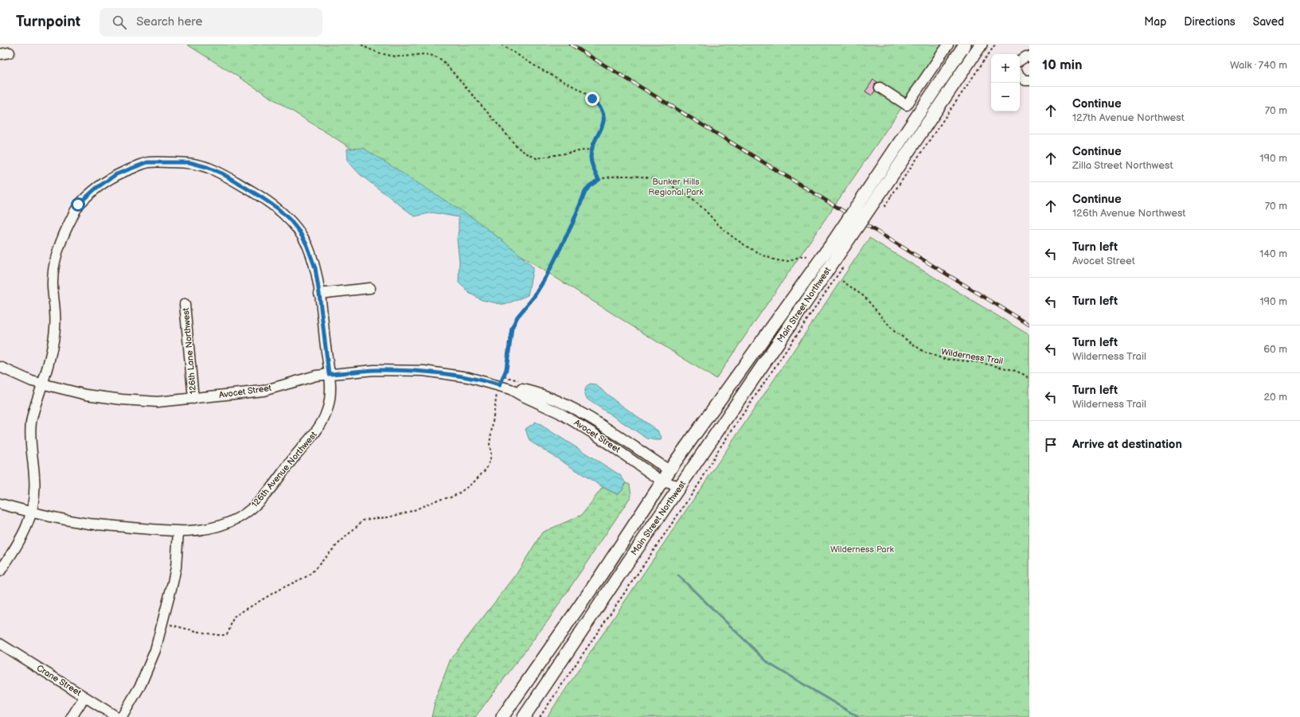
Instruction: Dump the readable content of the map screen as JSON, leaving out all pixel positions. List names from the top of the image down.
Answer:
{
  "streets": {
    "main road": ["Main Street Northwest"],
    "street": [
      "126th Lane Northwest",
      "Avocet Street",
      "126th Avenue Northwest",
      "Crane Street"
    ],
    "path": ["Wilderness Trail"]
  },
  "crossings": [
    ["Main Street Northwest", "Avocet Street"],
    ["126th Lane Northwest", "Avocet Street"],
    ["Avocet Street", "126th Avenue Northwest"]
  ],
  "parks": ["Bunker Hills Regional Park", "Wilderness Park"],
  "page": {
    "header": "Turnpoint",
    "search": "Search here",
    "nav": ["Map", "Directions", "Saved"],
    "heading": ["10 min", "Walk · 740 m"],
    "map_buttons": ["+", "−"],
    "list": [
      ["Continue", "127th Avenue Northwest", "70 m"],
      ["Continue", "Zilla Street Northwest", "190 m"],
      ["Continue", "126th Avenue Northwest", "70 m"],
      ["Turn left", "Avocet Street", "140 m"],
      ["Turn left", "190 m"],
      ["Turn left", "Wilderness Trail", "60 m"],
      ["Turn left", "Wilderness Trail", "20 m"],
      "Arrive at destination"
    ]
  }
}
